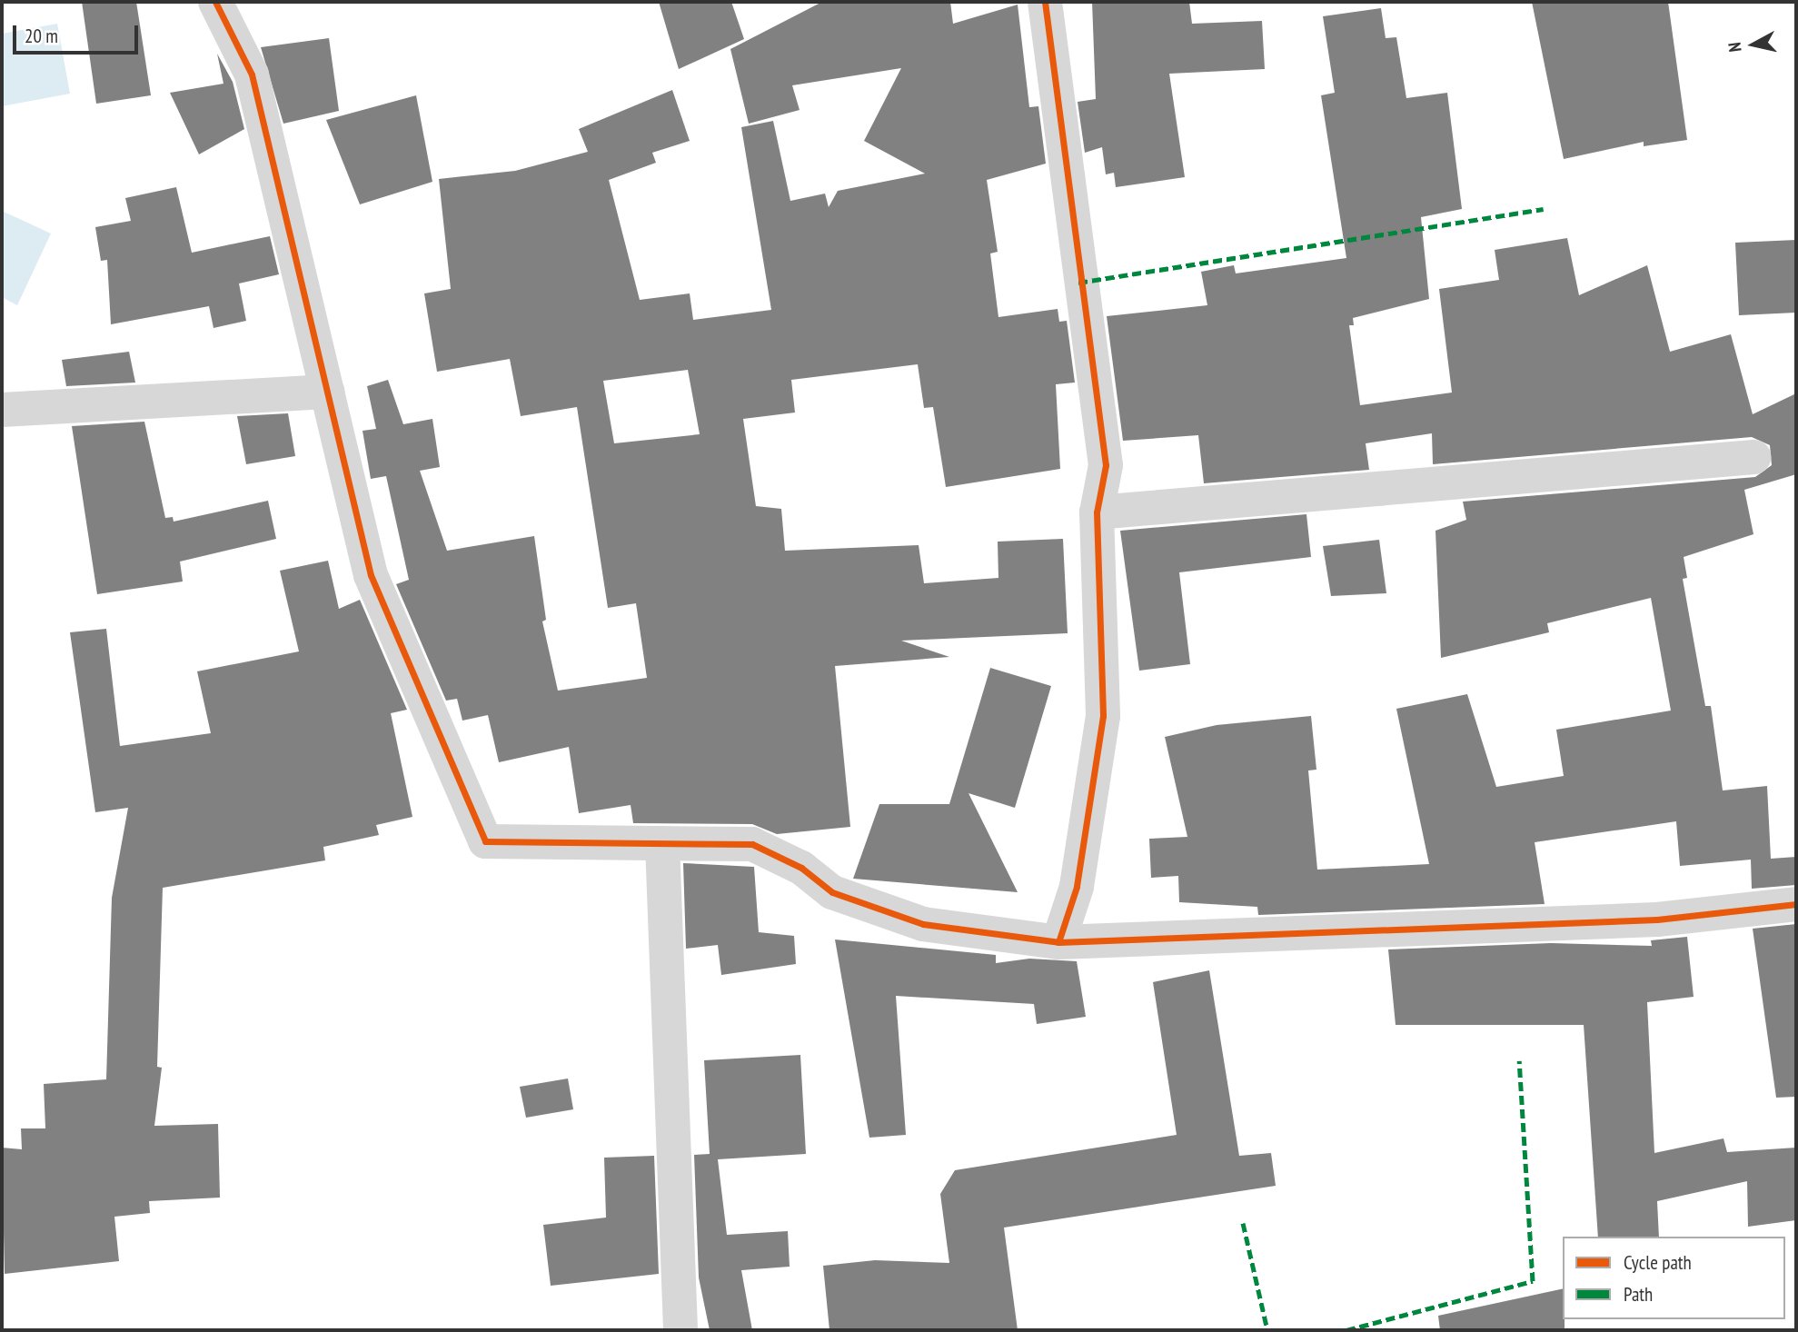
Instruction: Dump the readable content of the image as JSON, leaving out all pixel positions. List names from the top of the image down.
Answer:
{
  "legend": ["Cycle path", "Path"],
  "scale_bar": "20 m",
  "north": "left"
}
